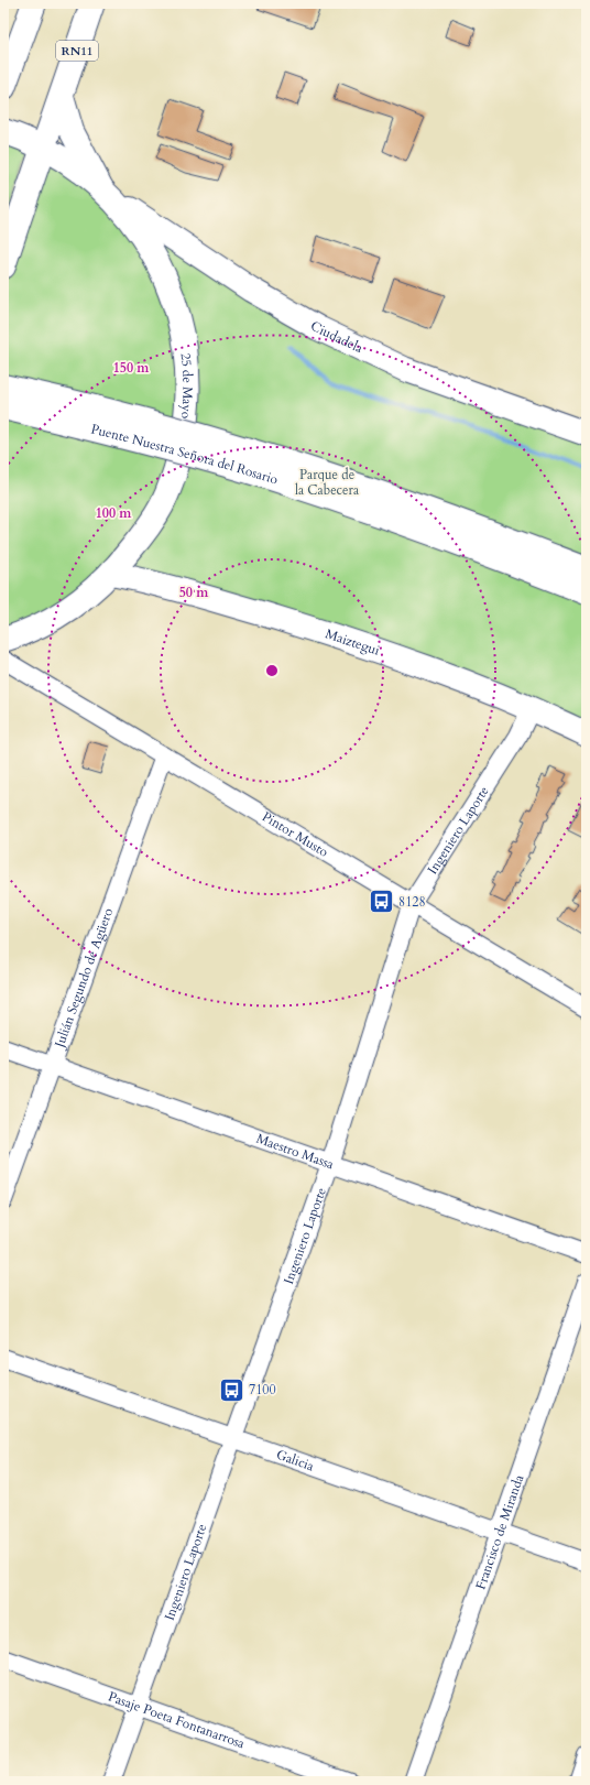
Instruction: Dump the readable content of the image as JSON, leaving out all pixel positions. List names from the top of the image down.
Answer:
{
  "streets": {
    "main road": [
      "RN11",
      "Ciudadela",
      "25 de Mayo",
      "Puente Nuestra Señora del Rosario",
      "Maiztegui"
    ],
    "street": [
      "Ingeniero Laporte",
      "Pintor Musto",
      "Julián Segundo de Agüero",
      "Maestro Massa",
      "Galicia",
      "Francisco de Miranda",
      "Pasaje Poeta Fontanarrosa"
    ]
  },
  "crossings": [
    ["RN11", "25 de Mayo"],
    ["Ciudadela", "25 de Mayo"],
    ["25 de Mayo", "Maiztegui"],
    ["Maiztegui", "Ingeniero Laporte"],
    ["Ingeniero Laporte", "Pintor Musto"],
    ["Ingeniero Laporte", "Maestro Massa"],
    ["Ingeniero Laporte", "Galicia"],
    ["Ingeniero Laporte", "Pasaje Poeta Fontanarrosa"],
    ["Pintor Musto", "Julián Segundo de Agüero"],
    ["Julián Segundo de Agüero", "Maestro Massa"],
    ["Galicia", "Francisco de Miranda"]
  ],
  "parks": ["Parque de la Cabecera"],
  "places": {
    "bus stop": ["8128", "7100"]
  },
  "rings": ["150 m", "100 m", "50 m"]
}
